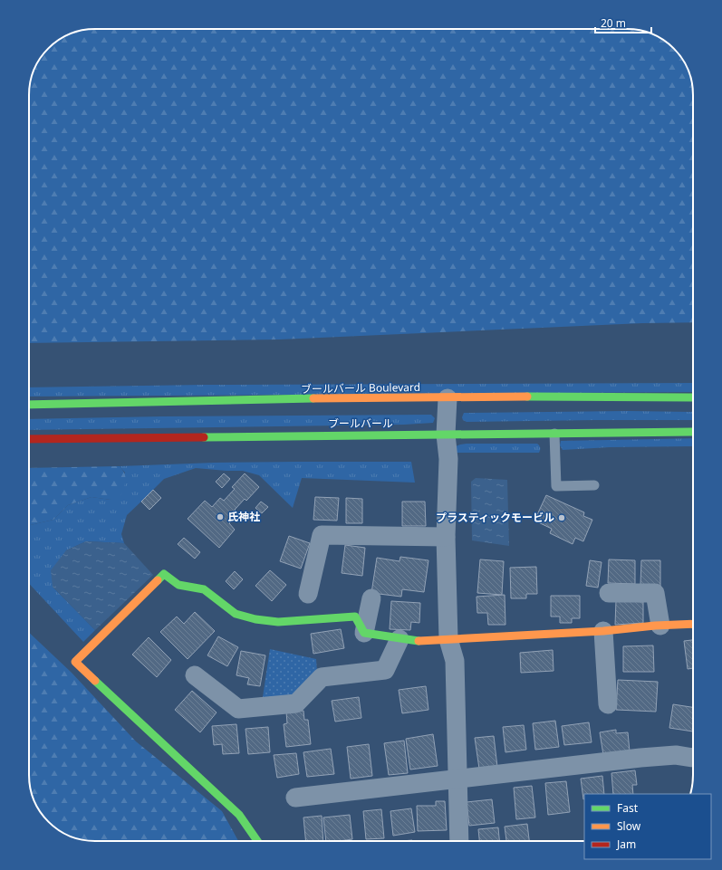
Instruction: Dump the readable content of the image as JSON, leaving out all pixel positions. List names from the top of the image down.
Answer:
{
  "streets": {
    "street": ["ブールバール Boulevard", "ブールバール"]
  },
  "places": ["氏神社", "プラスティックモービル"],
  "legend": ["Fast", "Slow", "Jam"],
  "scale_bar": "20 m"
}
